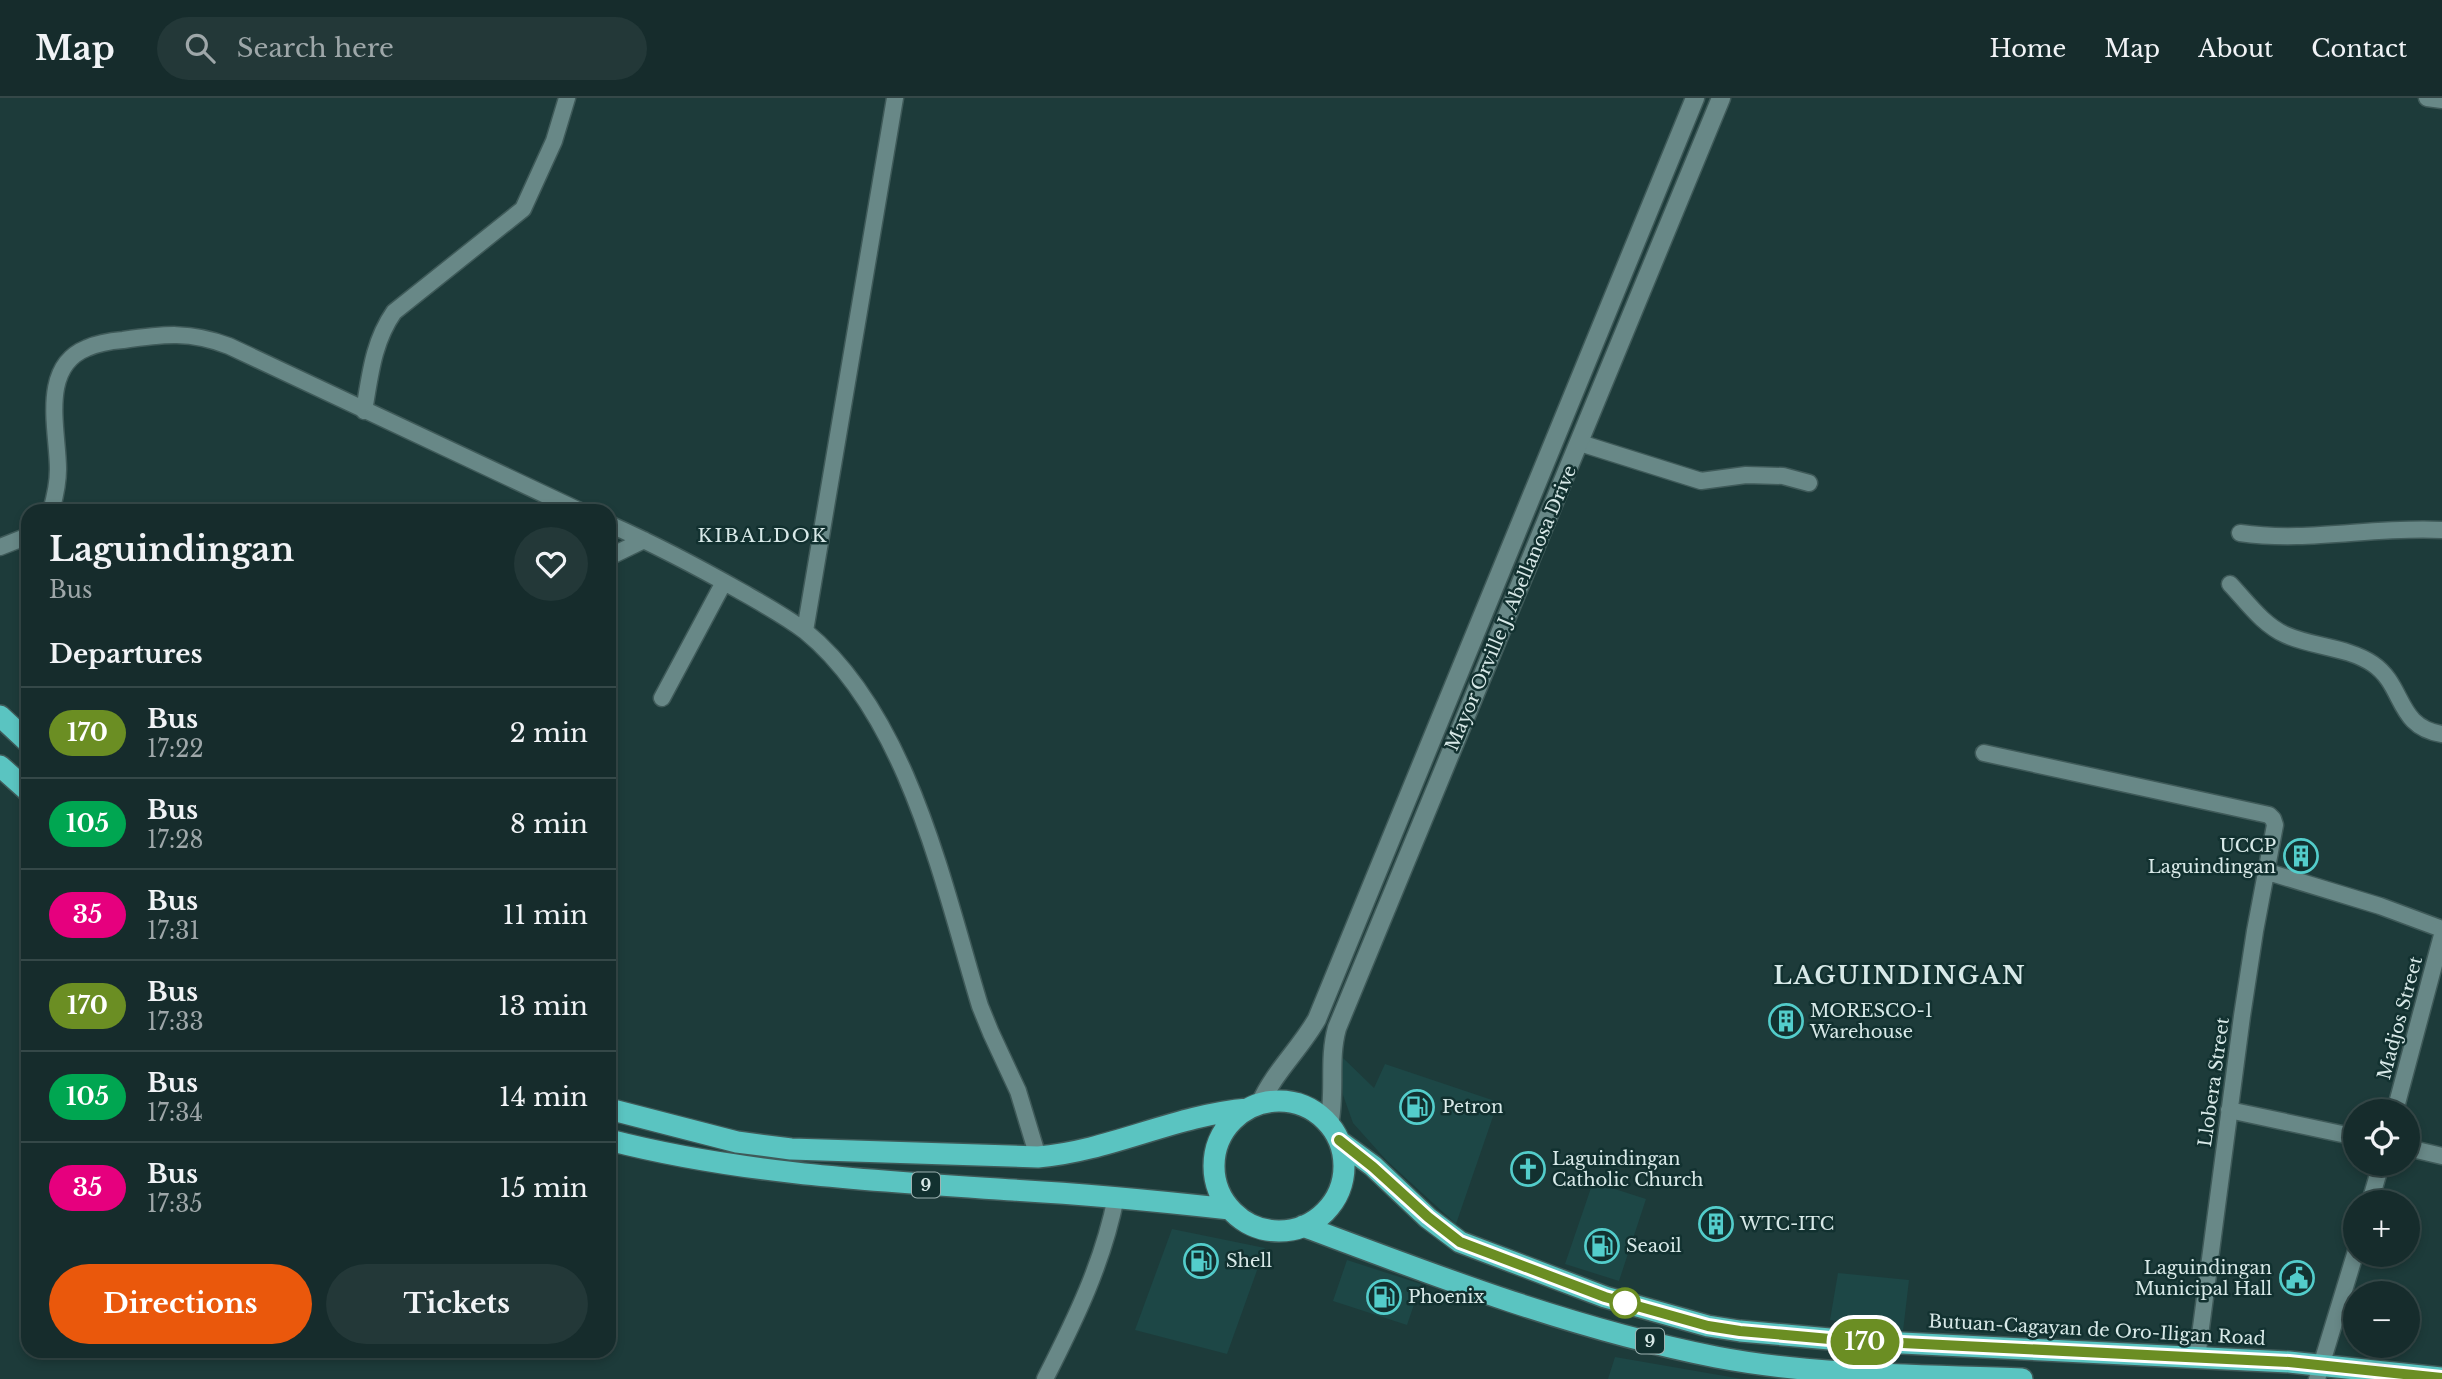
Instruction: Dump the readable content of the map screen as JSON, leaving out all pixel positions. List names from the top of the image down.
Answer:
{
  "streets": {
    "highway": ["9", "Butuan-Cagayan de Oro-Iligan Road"],
    "main road": ["Mayor Orville J. Abellanosa Drive"],
    "street": ["Madjos Street", "Llobera Street"]
  },
  "crossings": [
    ["Mayor Orville J. Abellanosa Drive", "9"],
    ["Mayor Orville J. Abellanosa Drive", "Butuan-Cagayan de Oro-Iligan Road"],
    ["Llobera Street", "Butuan-Cagayan de Oro-Iligan Road"],
    ["9", "Butuan-Cagayan de Oro-Iligan Road"]
  ],
  "districts": ["KIBALDOK", "LAGUINDINGAN"],
  "places": {
    "building": ["UCCP Laguindingan", "MORESCO-1 Warehouse", "WTC-ITC"],
    "fuel station": [
      "Petron",
      "Seaoil",
      "Shell",
      "Phoenix"
    ],
    "church": ["Laguindingan Catholic Church"],
    "public building": ["Laguindingan Municipal Hall"]
  },
  "lines": ["bus line 170"],
  "page": {
    "header": "Map",
    "search": "Search here",
    "nav": [
      "Home",
      "Map",
      "About",
      "Contact"
    ],
    "on_map": "170",
    "heading": [
      ["Laguindingan", "Bus"],
      "Departures"
    ],
    "list": [
      {
        "mark": "170",
        "name": "Bus",
        "note": "17:22",
        "value": "2 min"
      },
      {
        "mark": "105",
        "name": "Bus",
        "note": "17:28",
        "value": "8 min"
      },
      {
        "mark": "35",
        "name": "Bus",
        "note": "17:31",
        "value": "11 min"
      },
      {
        "mark": "170",
        "name": "Bus",
        "note": "17:33",
        "value": "13 min"
      },
      {
        "mark": "105",
        "name": "Bus",
        "note": "17:34",
        "value": "14 min"
      },
      {
        "mark": "35",
        "name": "Bus",
        "note": "17:35",
        "value": "15 min"
      }
    ],
    "map_buttons": ["+", "−"],
    "buttons": ["Directions", "Tickets"]
  }
}
